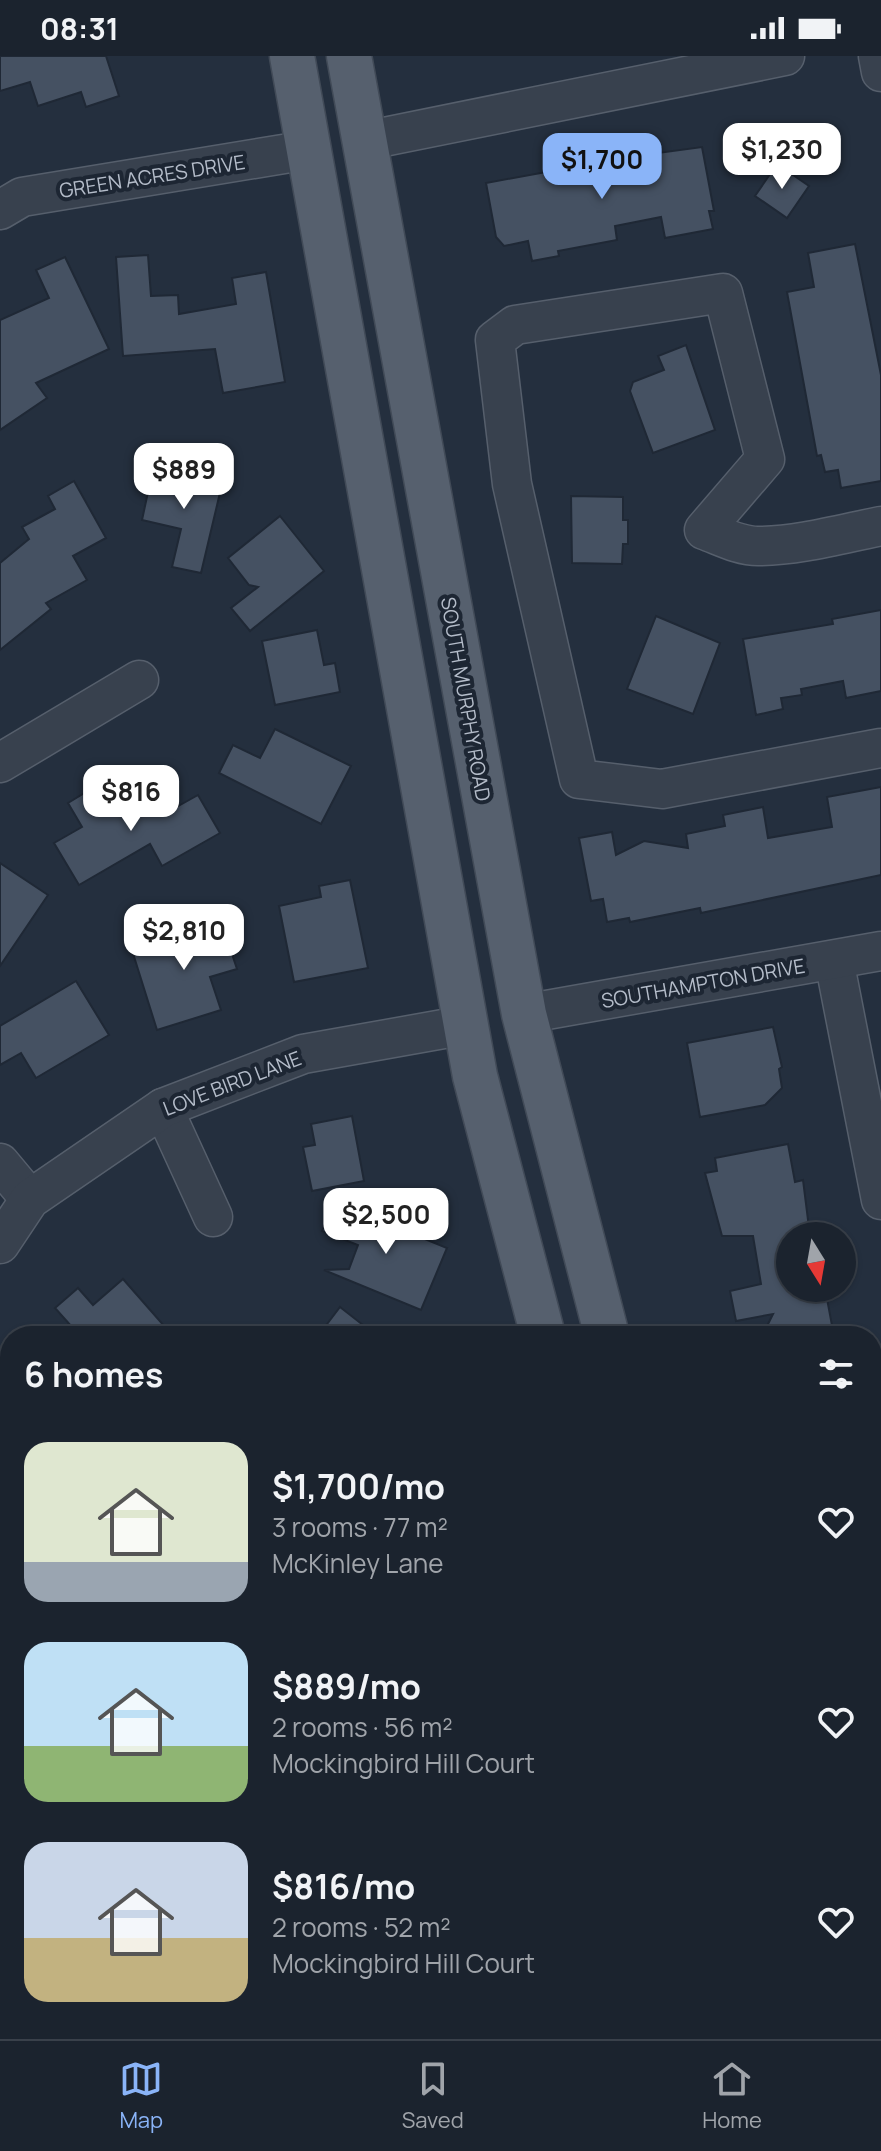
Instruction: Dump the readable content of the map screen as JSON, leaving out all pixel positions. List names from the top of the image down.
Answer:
{
  "streets": {
    "main road": ["SOUTH MURPHY ROAD"],
    "street": ["GREEN ACRES DRIVE", "SOUTHAMPTON DRIVE", "LOVE BIRD LANE"]
  },
  "crossings": [
    ["SOUTH MURPHY ROAD", "SOUTHAMPTON DRIVE"]
  ],
  "north": "bottom",
  "page": {
    "status": "08:31",
    "price": [
      "$1,230",
      "$1,700",
      "$889",
      "$816",
      "$2,810",
      "$2,500"
    ],
    "heading": "6 homes",
    "list": [
      {
        "name": "$1,700/mo",
        "note": "3 rooms · 77 m² · McKinley Lane"
      },
      {
        "name": "$889/mo",
        "note": "2 rooms · 56 m² · Mockingbird Hill Court"
      },
      {
        "name": "$816/mo",
        "note": "2 rooms · 52 m² · Mockingbird Hill Court"
      }
    ],
    "tabs": ["Map", "Saved", "Home"]
  }
}
